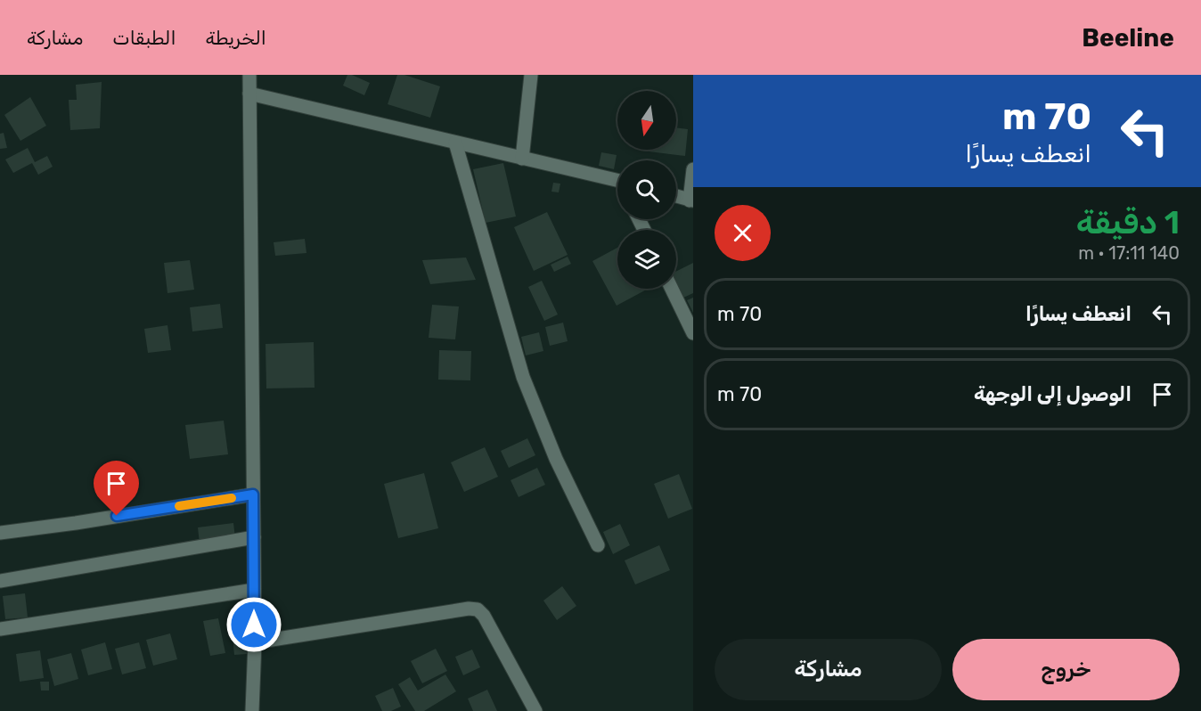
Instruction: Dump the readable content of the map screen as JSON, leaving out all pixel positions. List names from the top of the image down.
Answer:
{
  "north": "bottom",
  "page": {
    "header": "Beeline",
    "nav": ["الخريطة", "الطبقات", "مشاركة"],
    "turn": ["70 m", "انعطف يسارًا"],
    "heading": ["1 دقيقة", "140 m · 17:11"],
    "list": [
      {
        "name": "انعطف يسارًا",
        "value": "70 m"
      },
      {
        "name": "الوصول إلى الوجهة",
        "value": "70 m"
      }
    ],
    "buttons": ["خروج", "مشاركة"]
  }
}
